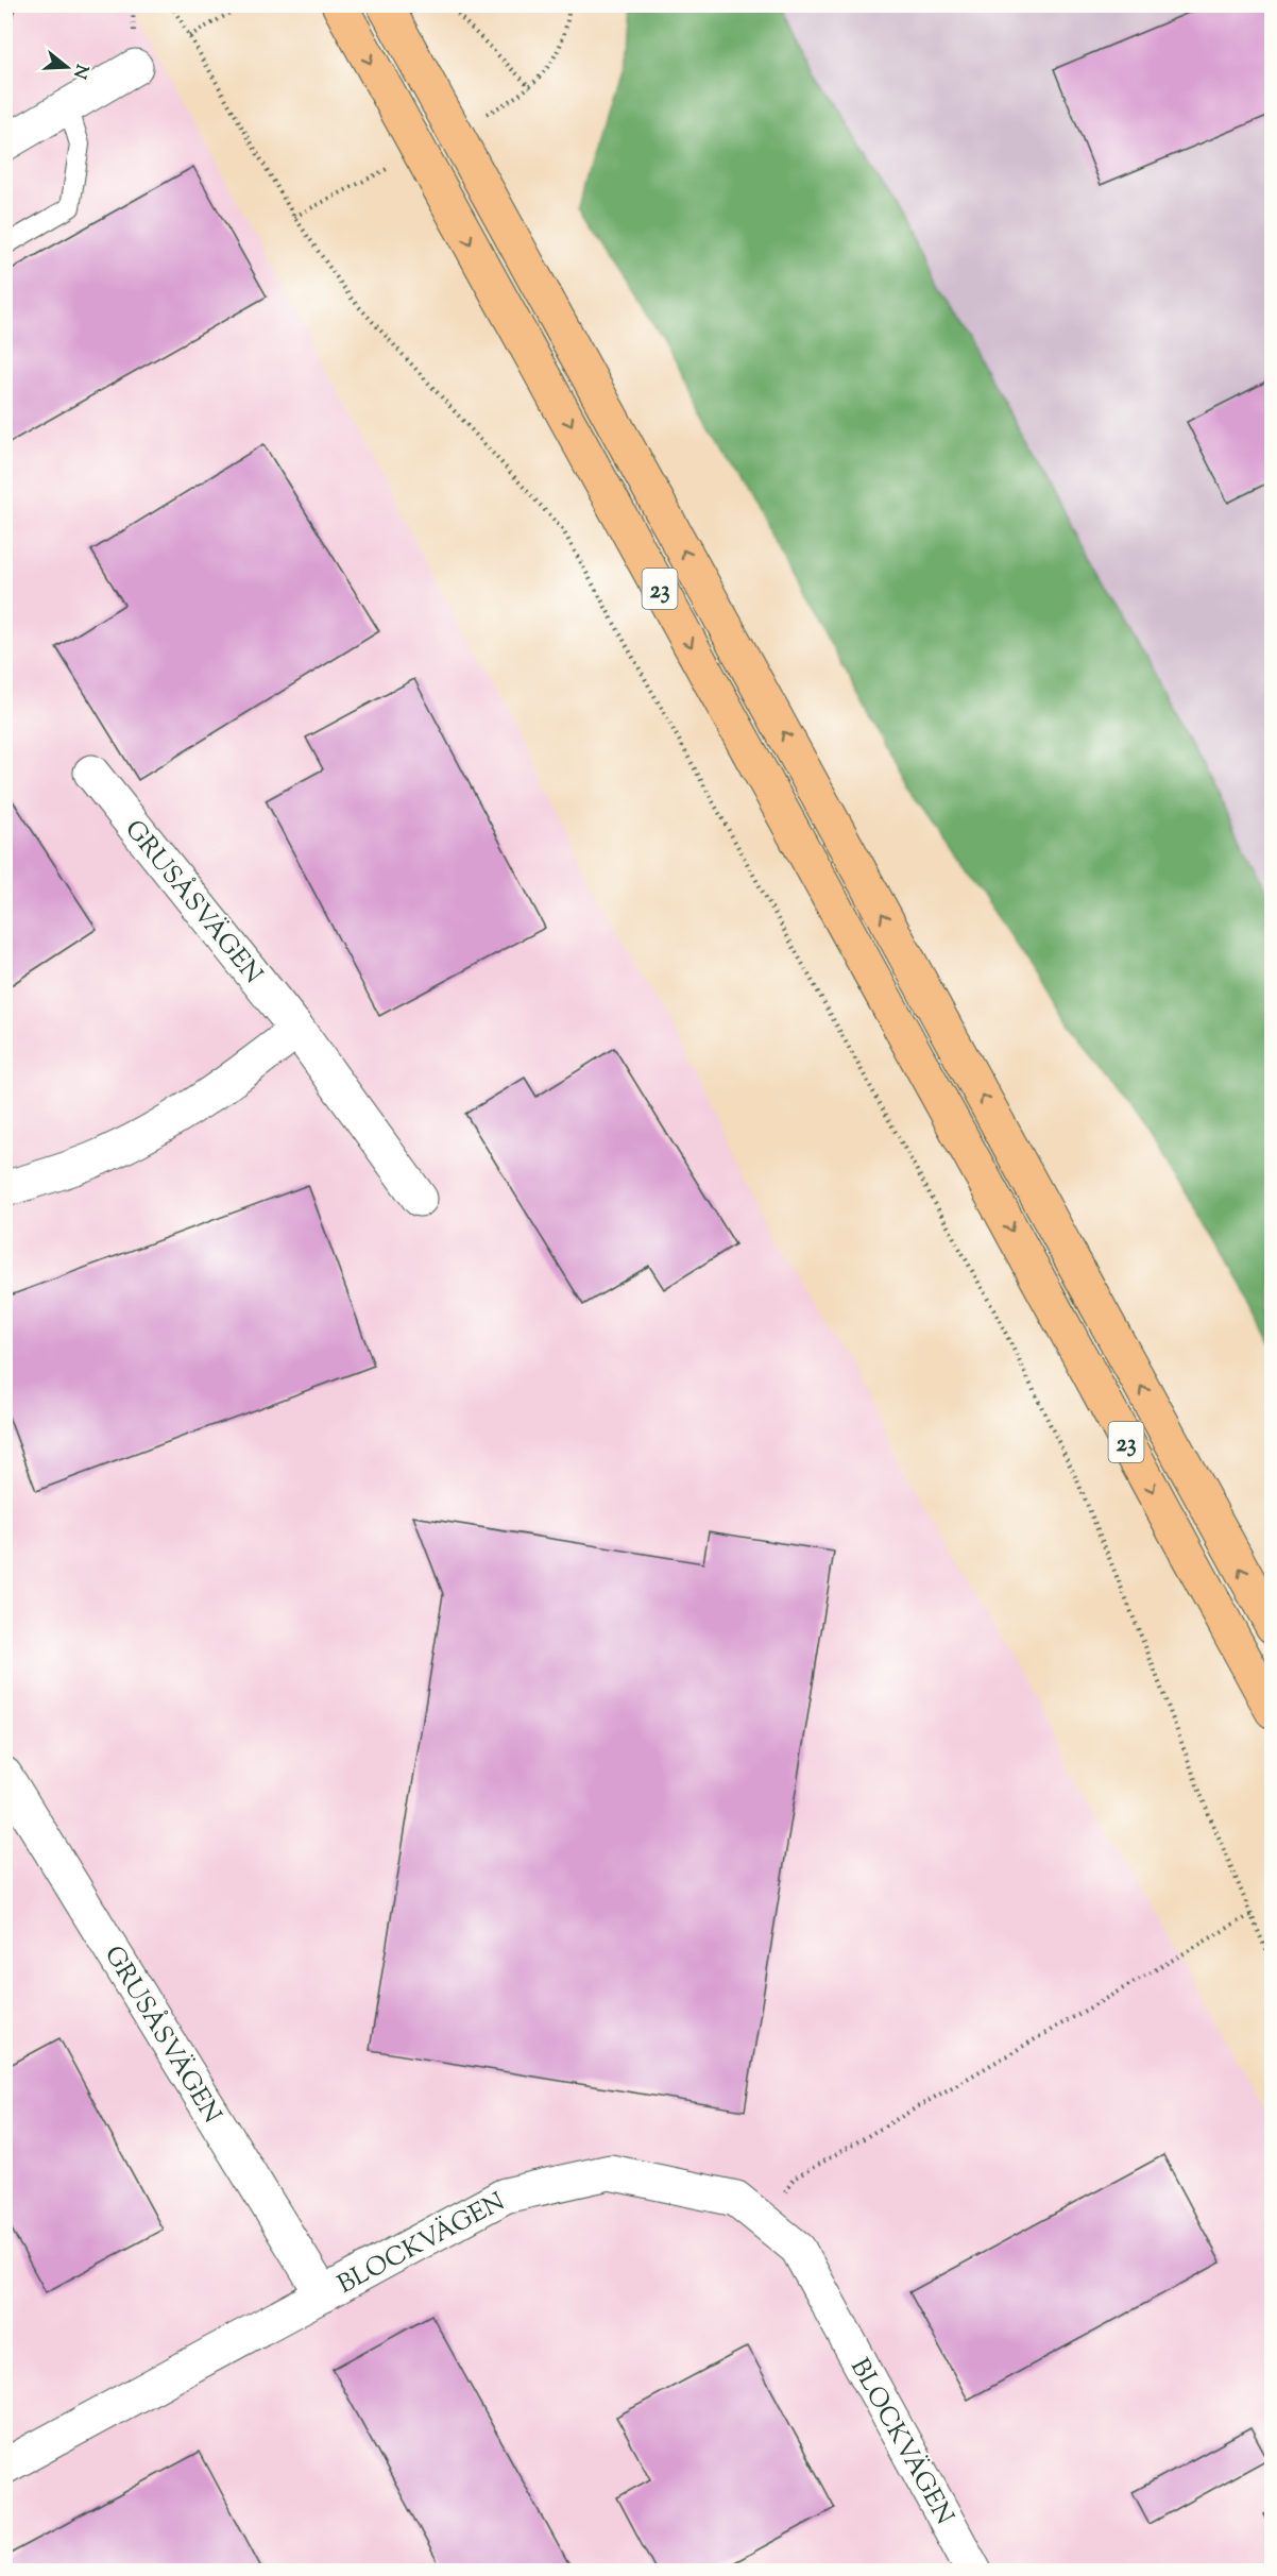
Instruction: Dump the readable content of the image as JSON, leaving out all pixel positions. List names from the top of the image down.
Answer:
{
  "streets": {
    "main road": ["23"],
    "street": ["GRUSÅSVÄGEN", "BLOCKVÄGEN"]
  },
  "crossings": [
    ["GRUSÅSVÄGEN", "BLOCKVÄGEN"]
  ],
  "north": "right"
}
